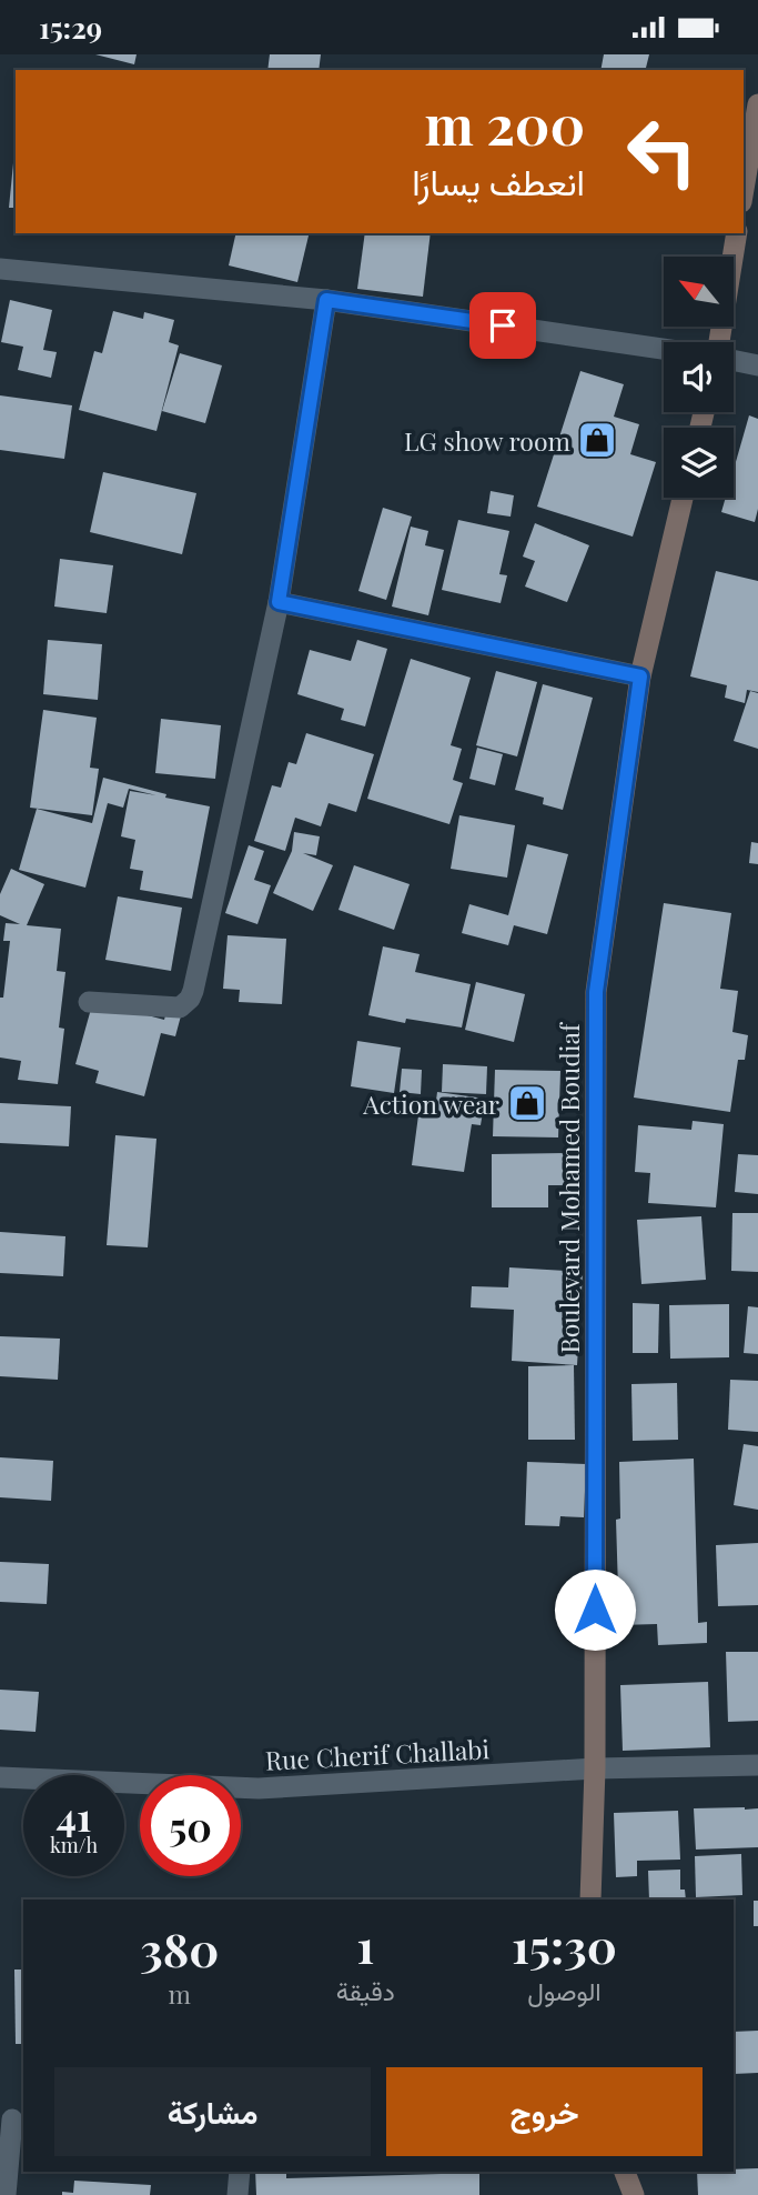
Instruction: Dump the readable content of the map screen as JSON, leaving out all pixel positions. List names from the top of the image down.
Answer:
{
  "streets": {
    "main road": ["Boulevard Mohamed Boudiaf"],
    "street": ["Rue Cherif Challabi"]
  },
  "crossings": [
    ["Boulevard Mohamed Boudiaf", "Rue Cherif Challabi"]
  ],
  "places": {
    "shop": ["LG show room", "Action wear"]
  },
  "north": "top left",
  "page": {
    "status": "15:29",
    "turn": ["200 m", "انعطف يسارًا"],
    "speed": "41 km/h",
    "limit": "50",
    "eta": [
      "15:30",
      "الوصول",
      "1",
      "دقيقة",
      "380",
      "m"
    ],
    "buttons": ["خروج", "مشاركة"]
  }
}
